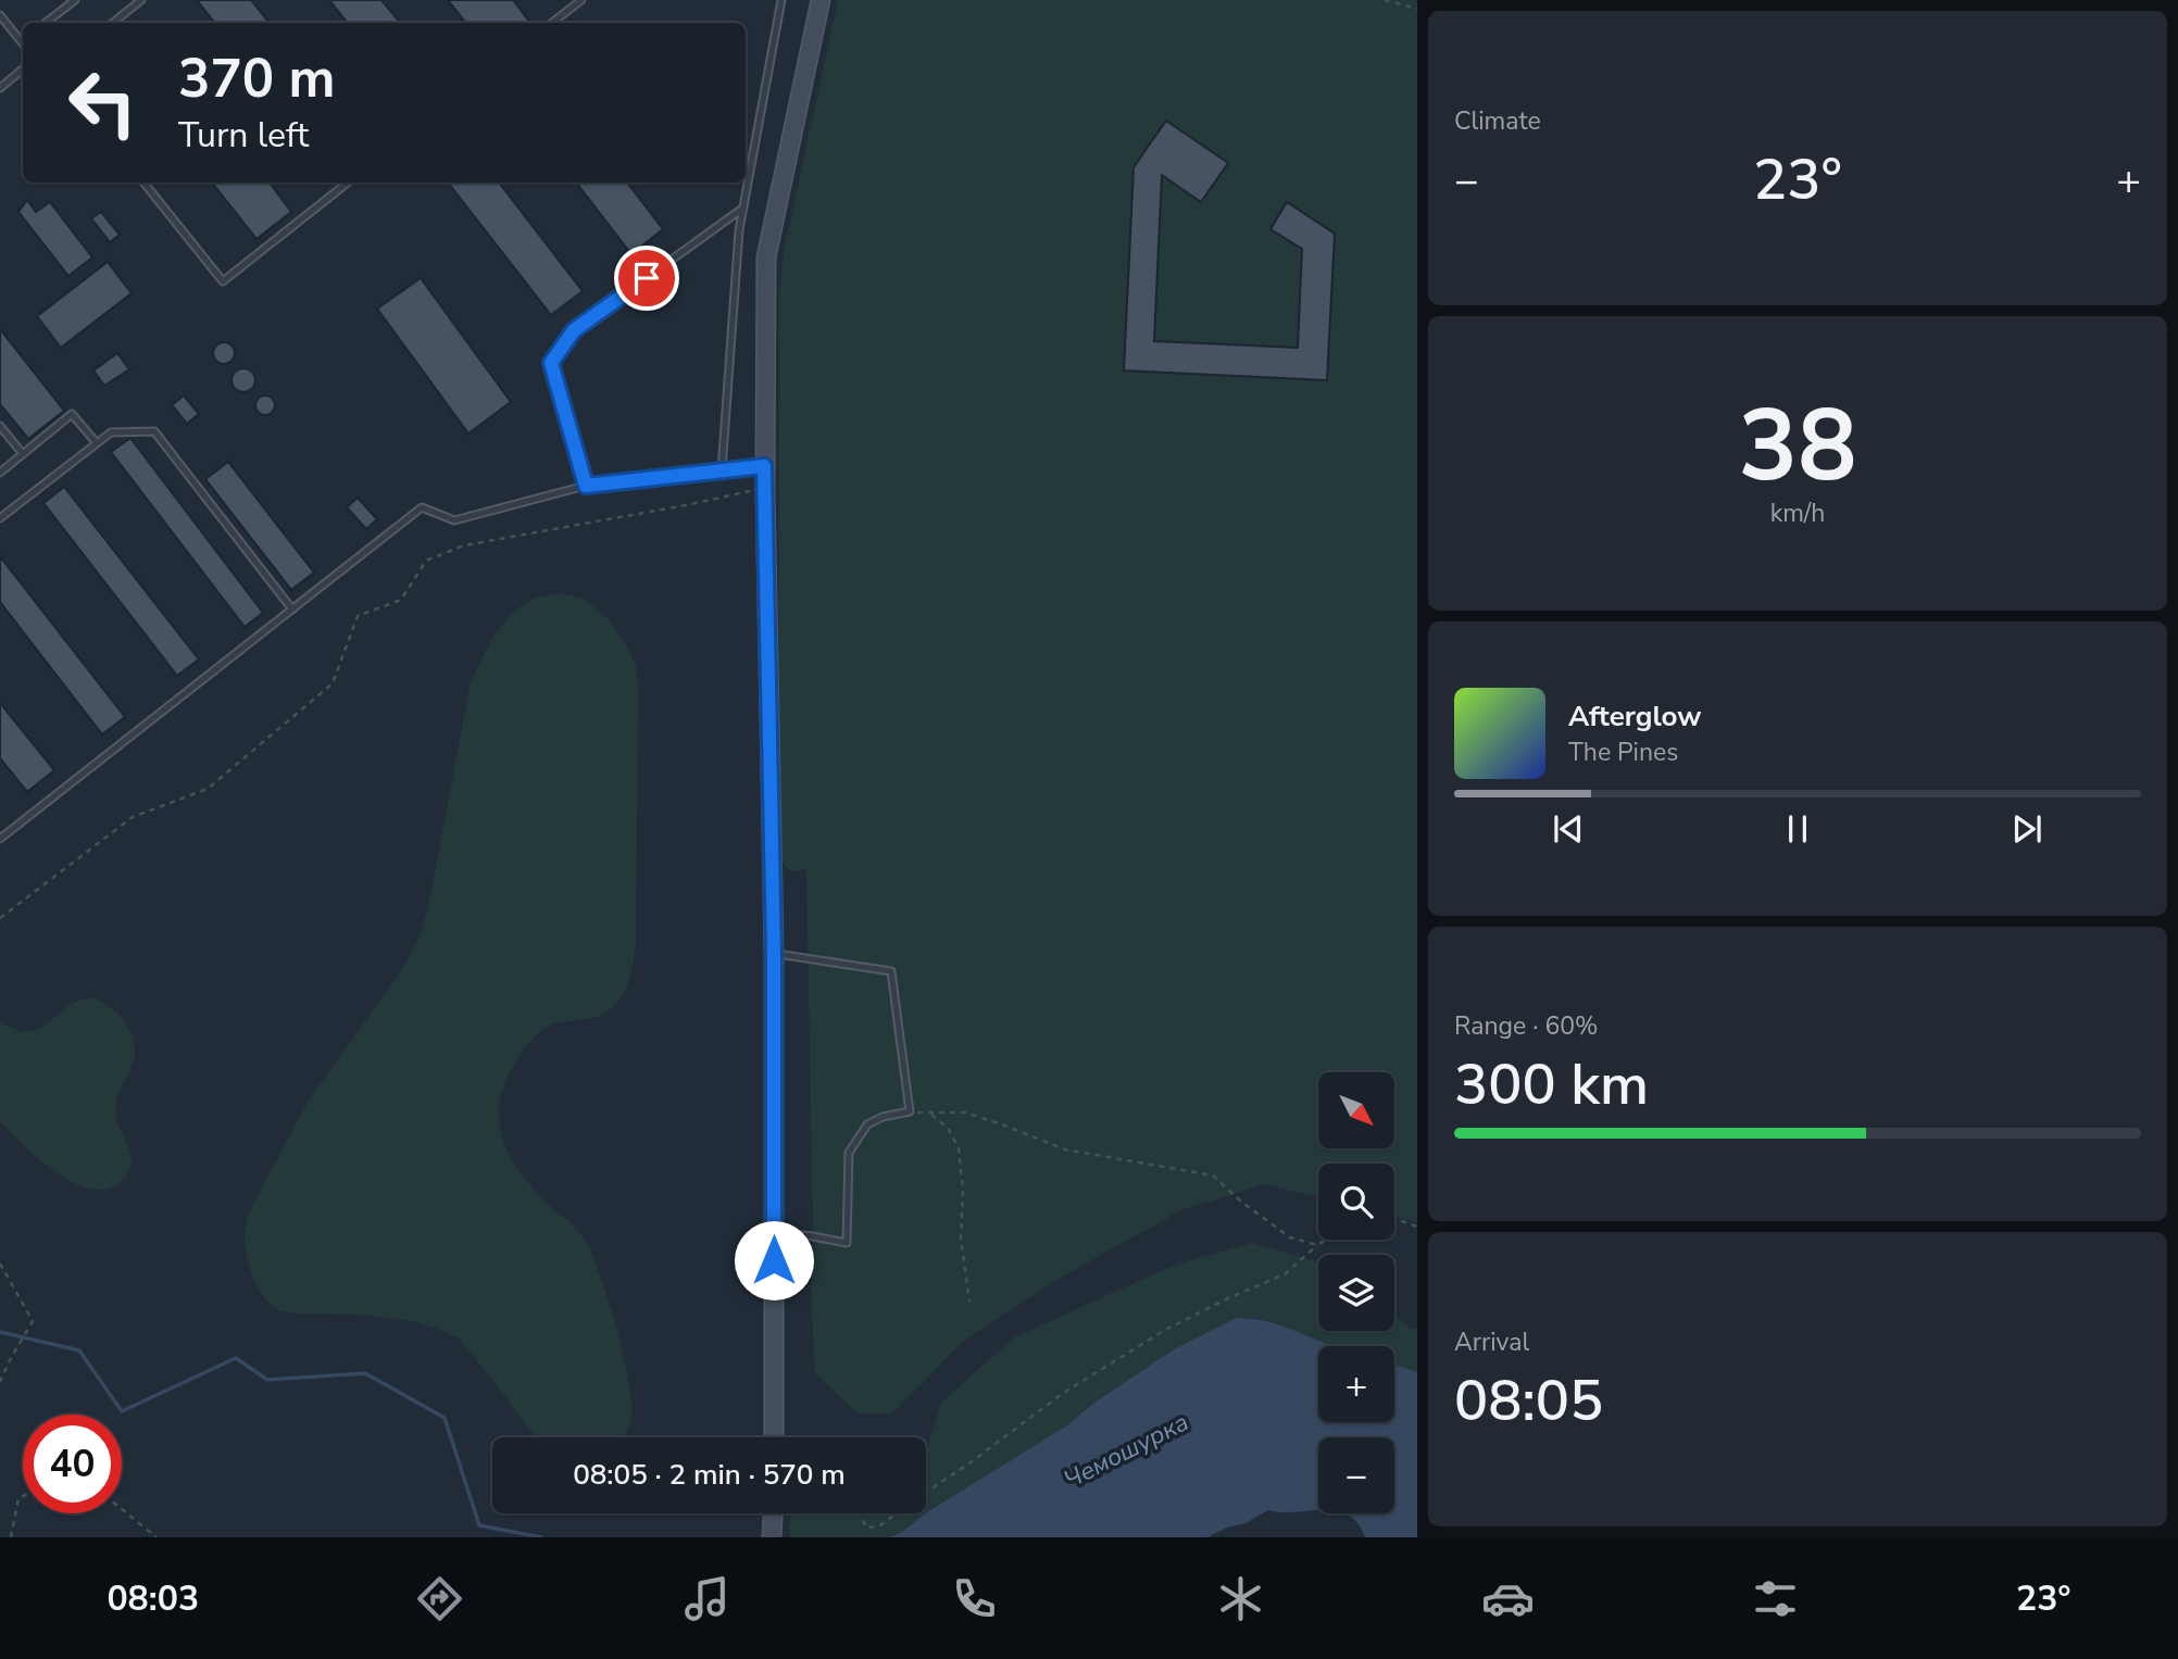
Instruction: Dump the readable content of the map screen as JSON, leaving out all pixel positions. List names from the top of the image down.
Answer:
{
  "water": ["Чемошурка"],
  "north": "bottom right",
  "page": {
    "tile": [
      "Climate",
      ["38", "km/h"],
      ["Range · 60%", "300 km"],
      ["Arrival", "08:05"]
    ],
    "turn": ["370 m", "Turn left"],
    "heat": ["−", "23°", "+"],
    "song": ["Afterglow", "The Pines"],
    "map_buttons": ["+", "−"],
    "limit": "40",
    "trip": "08:05 · 2 min · 570 m",
    "tabs": ["08:03", "23°"]
  }
}
